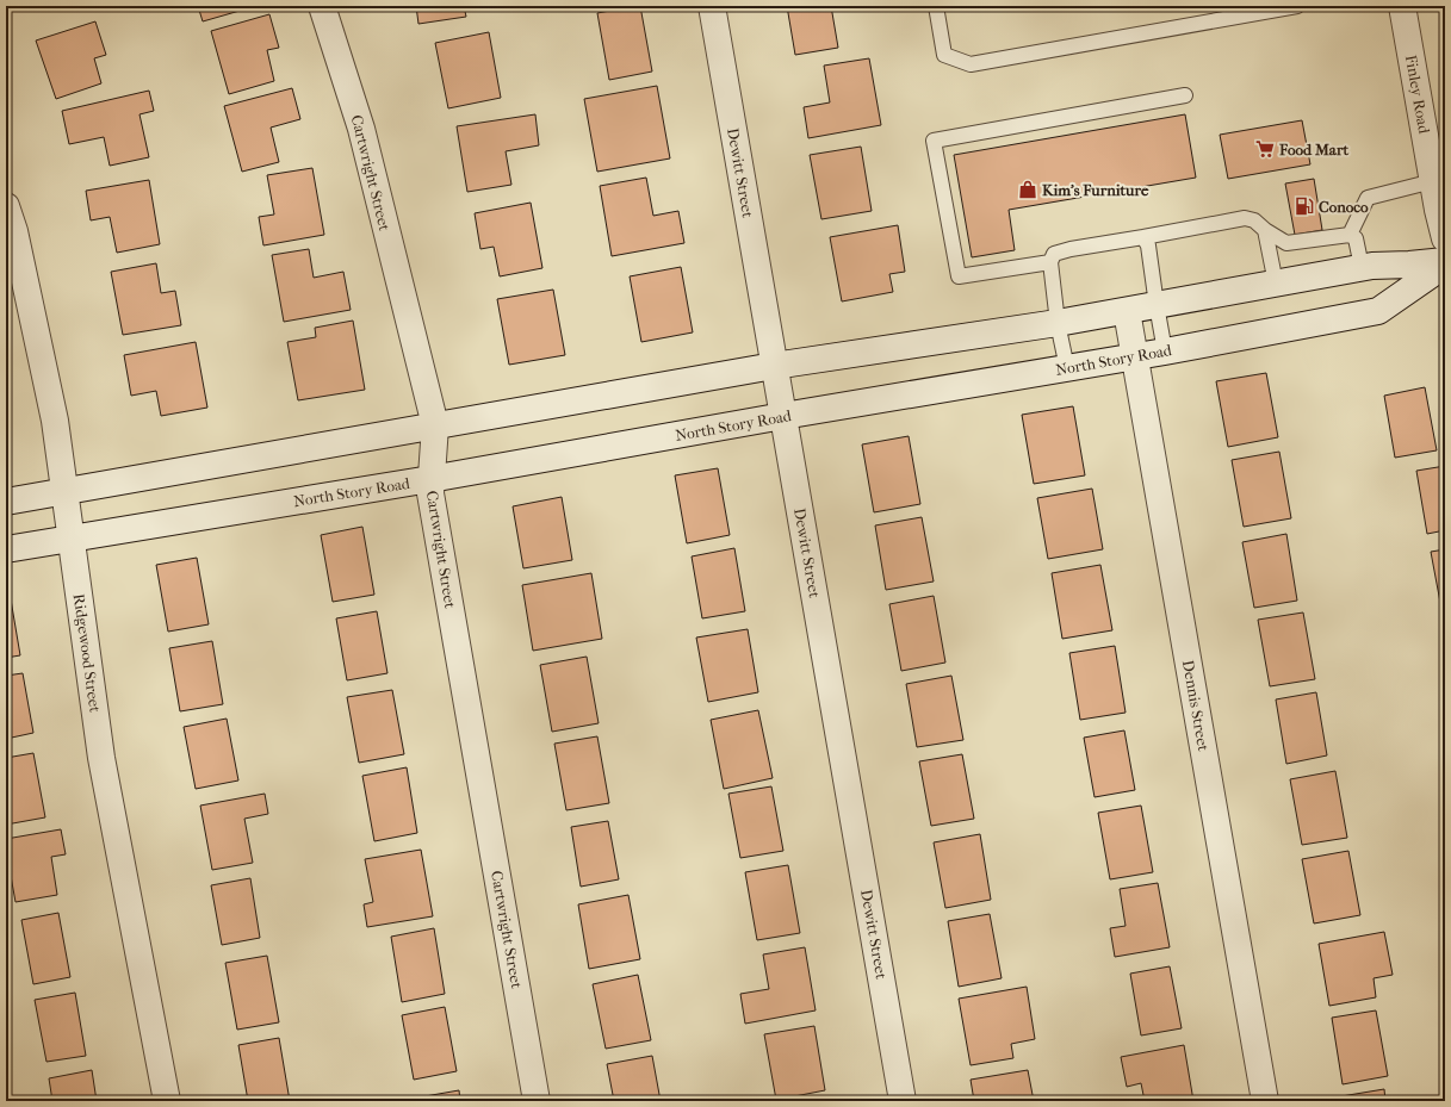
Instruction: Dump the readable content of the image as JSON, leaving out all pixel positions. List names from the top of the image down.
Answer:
{
  "streets": {
    "street": [
      "Finley Road",
      "Cartwright Street",
      "Dewitt Street",
      "North Story Road",
      "Ridgewood Street",
      "Dennis Street"
    ]
  },
  "crossings": [
    ["Cartwright Street", "North Story Road"],
    ["Dewitt Street", "North Story Road"],
    ["North Story Road", "Ridgewood Street"],
    ["North Story Road", "Dennis Street"]
  ],
  "places": {
    "supermarket": ["Food Mart"],
    "shop": ["Kim's Furniture"],
    "fuel station": ["Conoco"]
  }
}
